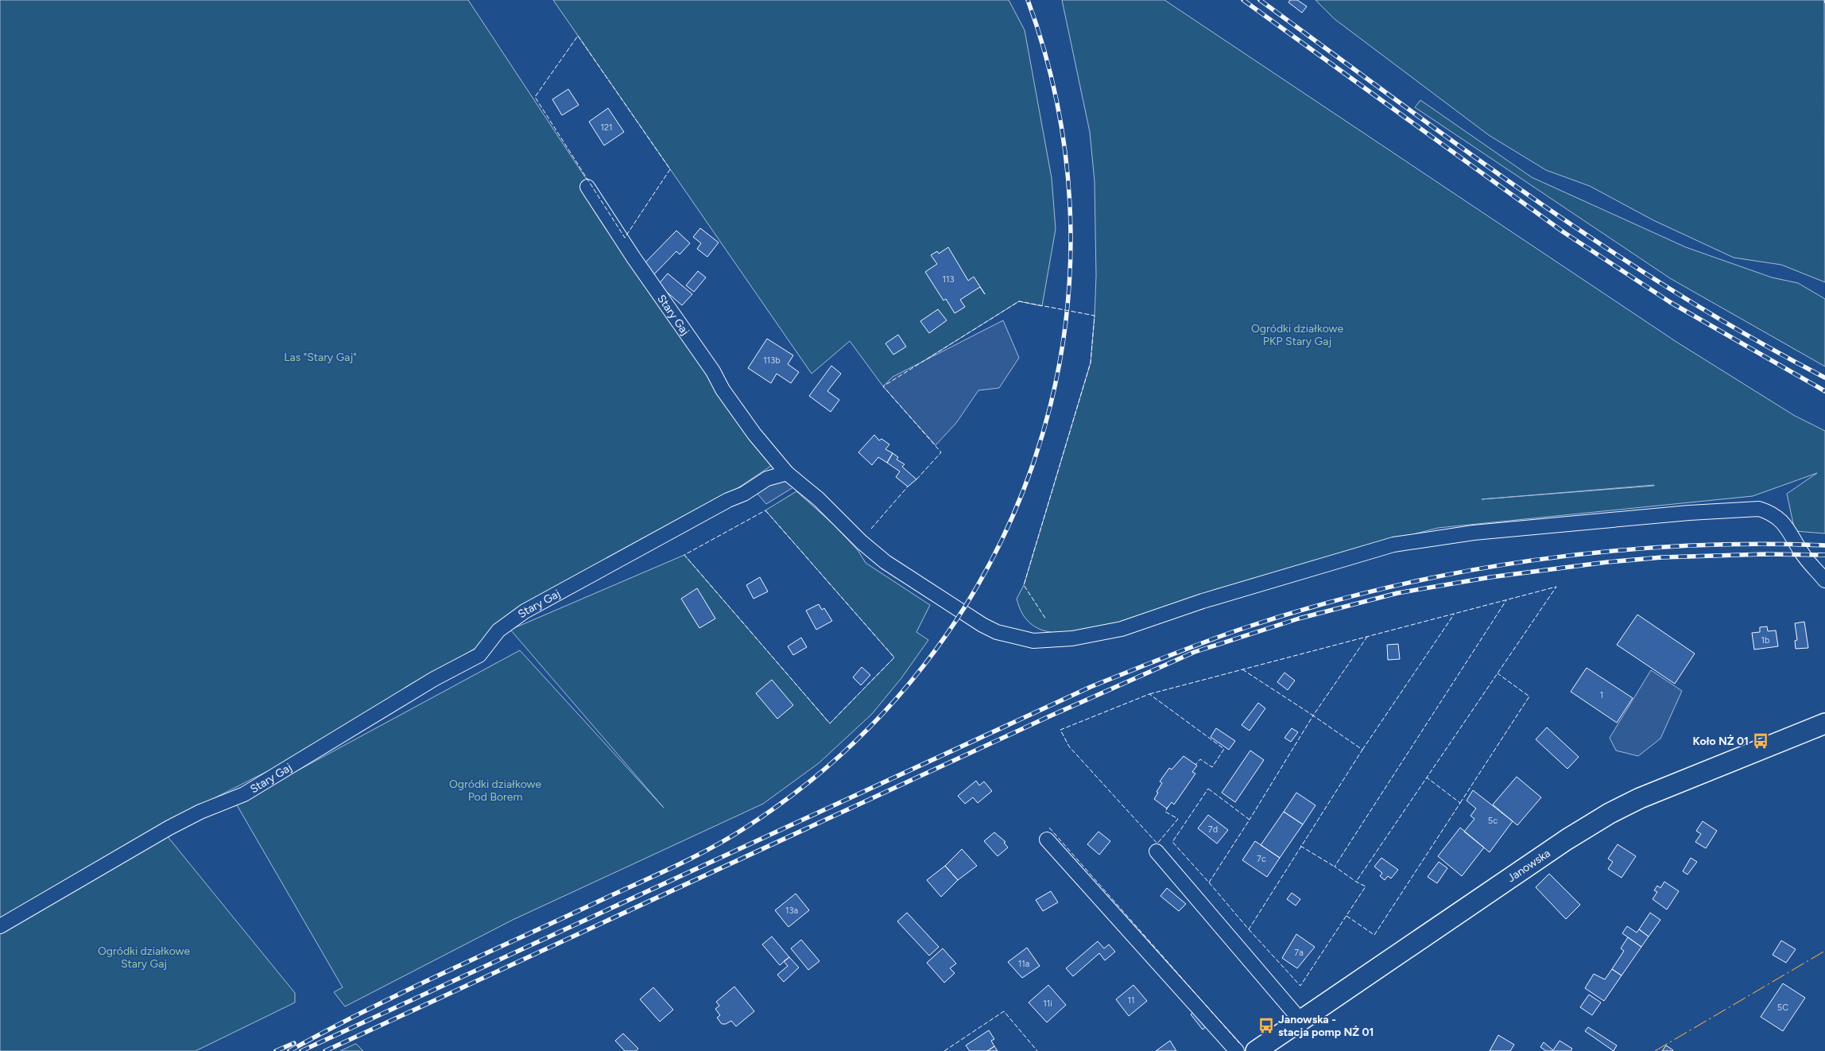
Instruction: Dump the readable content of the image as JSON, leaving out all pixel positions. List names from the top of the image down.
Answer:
{
  "streets": {
    "street": ["Stary Gaj", "Janowska"]
  },
  "parks": [
    "Ogródki działkowe PKP Stary Gaj",
    "Las \"Stary Gaj\"",
    "Ogródki działkowe Pod Borem",
    "Ogródki działkowe Stary Gaj"
  ],
  "places": {
    "bus stop": ["Koło NŻ 01", "Janowska - stacja pomp NŻ 01"]
  },
  "house_numbers": [
    "121",
    "113",
    "113b",
    "1b",
    "1",
    "5c",
    "7d",
    "7c",
    "13a",
    "7a",
    "11a",
    "11",
    "11i",
    "5C"
  ]
}
